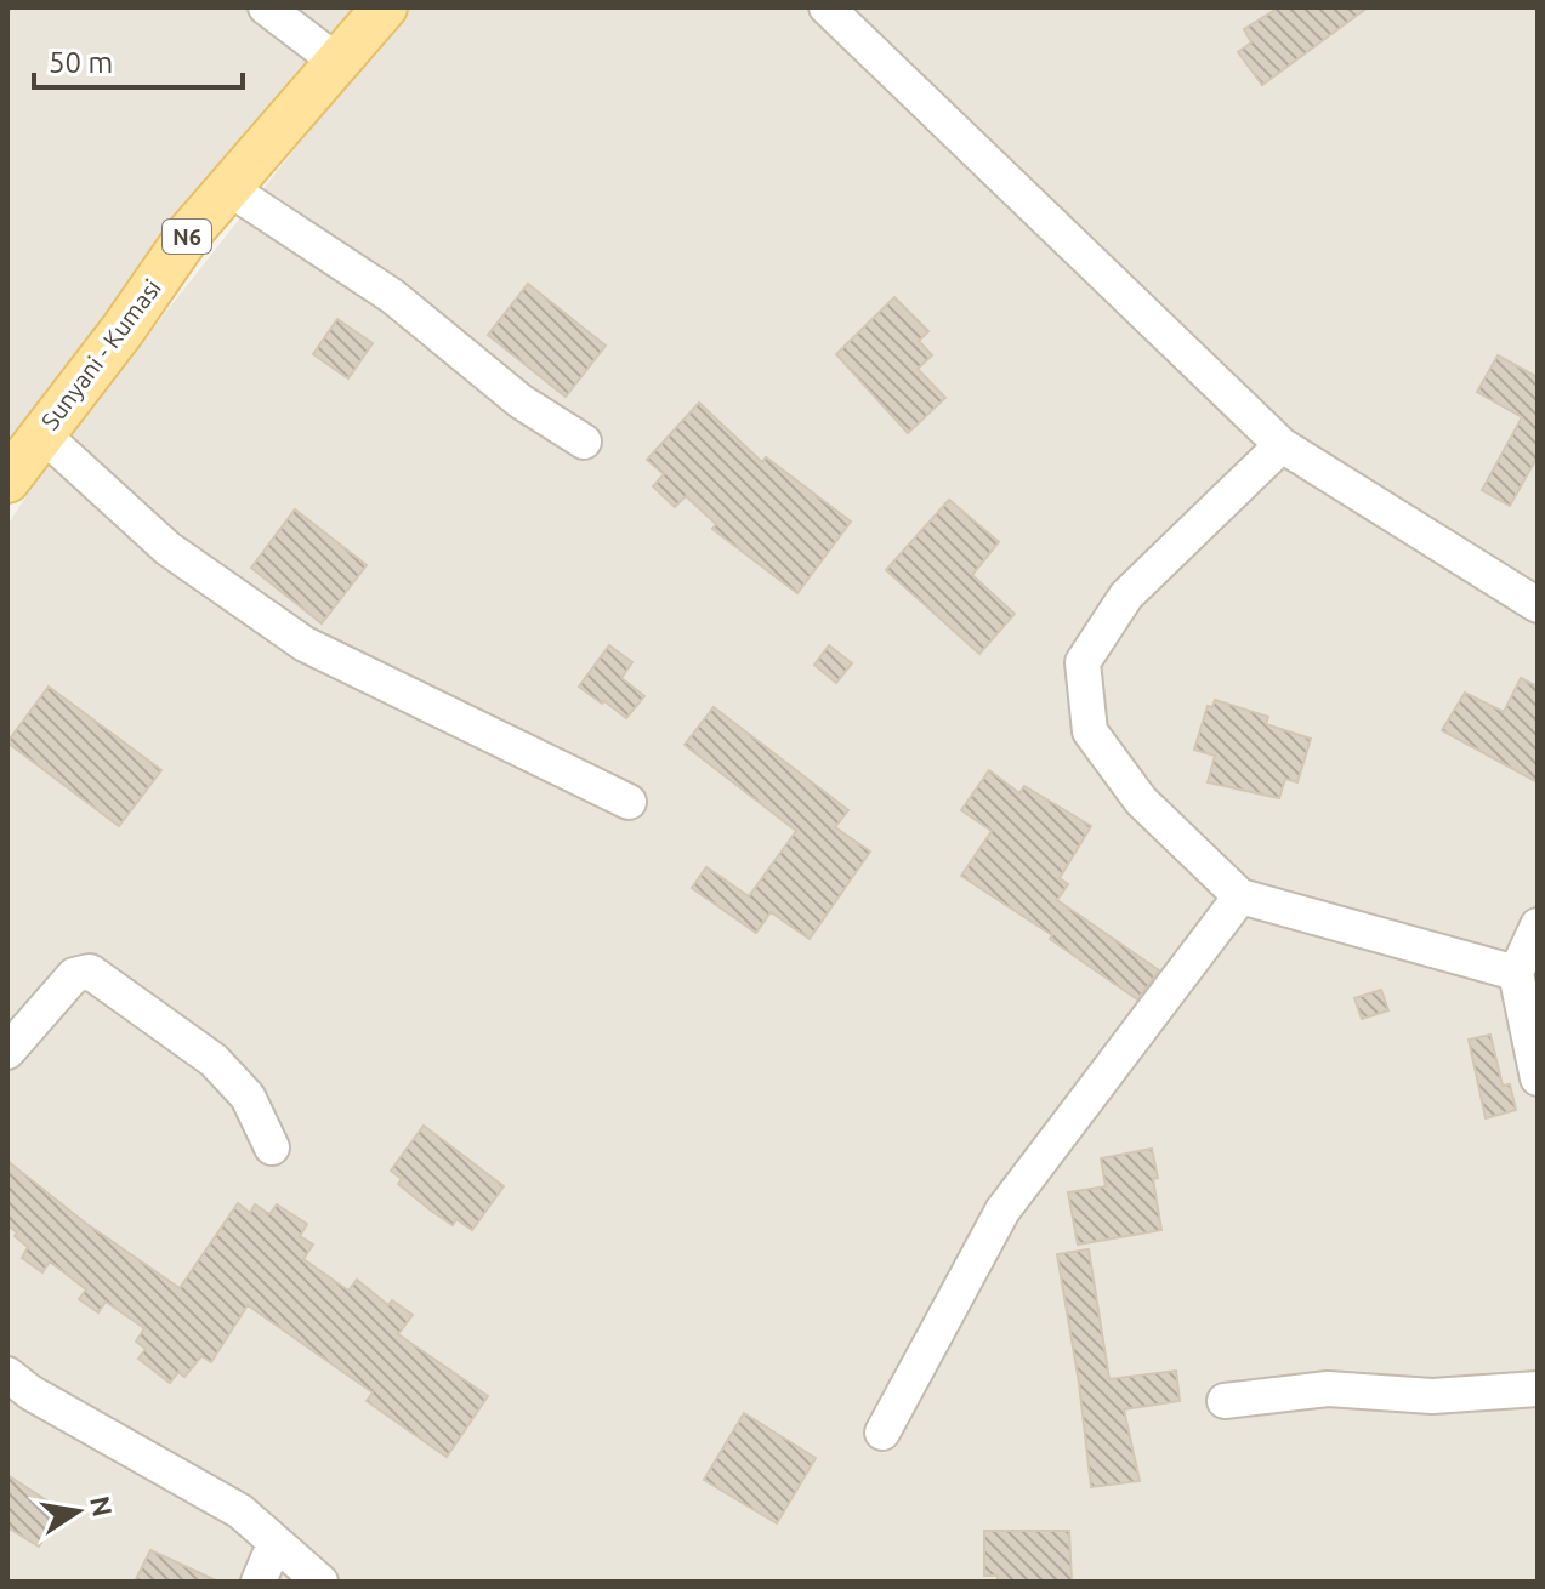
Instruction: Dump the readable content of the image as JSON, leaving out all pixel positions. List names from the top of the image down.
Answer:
{
  "streets": {
    "main road": ["N6", "Sunyani - Kumasi"]
  },
  "scale_bar": "50 m",
  "north": "right"
}
